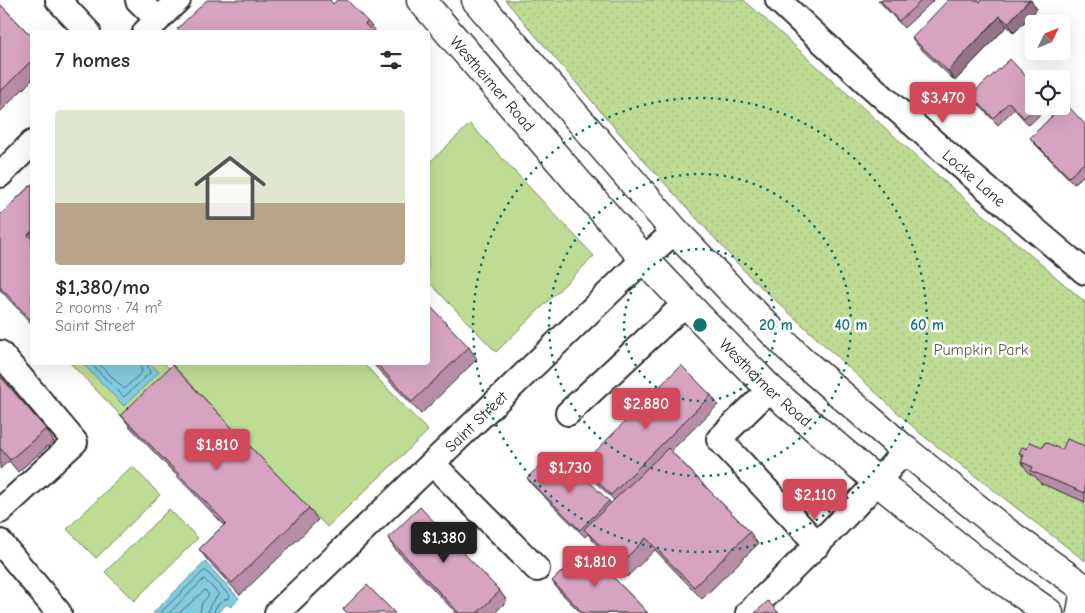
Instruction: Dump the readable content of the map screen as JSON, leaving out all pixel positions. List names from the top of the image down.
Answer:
{
  "streets": {
    "main road": ["Westheimer Road"],
    "street": ["Locke Lane", "Saint Street"]
  },
  "crossings": [
    ["Westheimer Road", "Saint Street"]
  ],
  "parks": ["Pumpkin Park"],
  "north": "top right",
  "page": {
    "heading": "7 homes",
    "price": [
      "$3,470",
      "$2,880",
      "$1,810",
      "$1,730",
      "$2,110",
      "$1,380",
      "$1,810"
    ],
    "list": [
      {
        "name": "$1,380/mo",
        "note": "2 rooms · 74 m² · Saint Street"
      }
    ]
  },
  "rings": ["20 m", "40 m", "60 m"]
}
